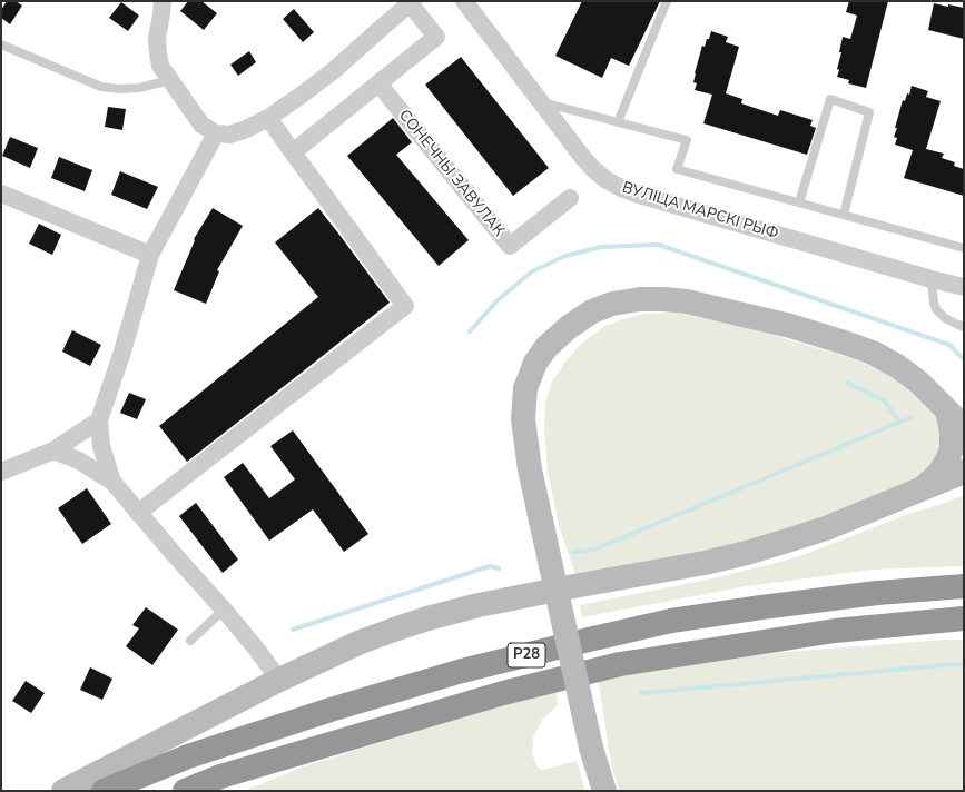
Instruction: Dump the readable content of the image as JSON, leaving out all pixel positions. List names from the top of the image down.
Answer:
{
  "streets": {
    "highway": ["Р28"],
    "street": ["СОНЕЧНЫ ЗАВУЛАК", "ВУЛІЦА МАРСКІ РЫФ"]
  }
}
